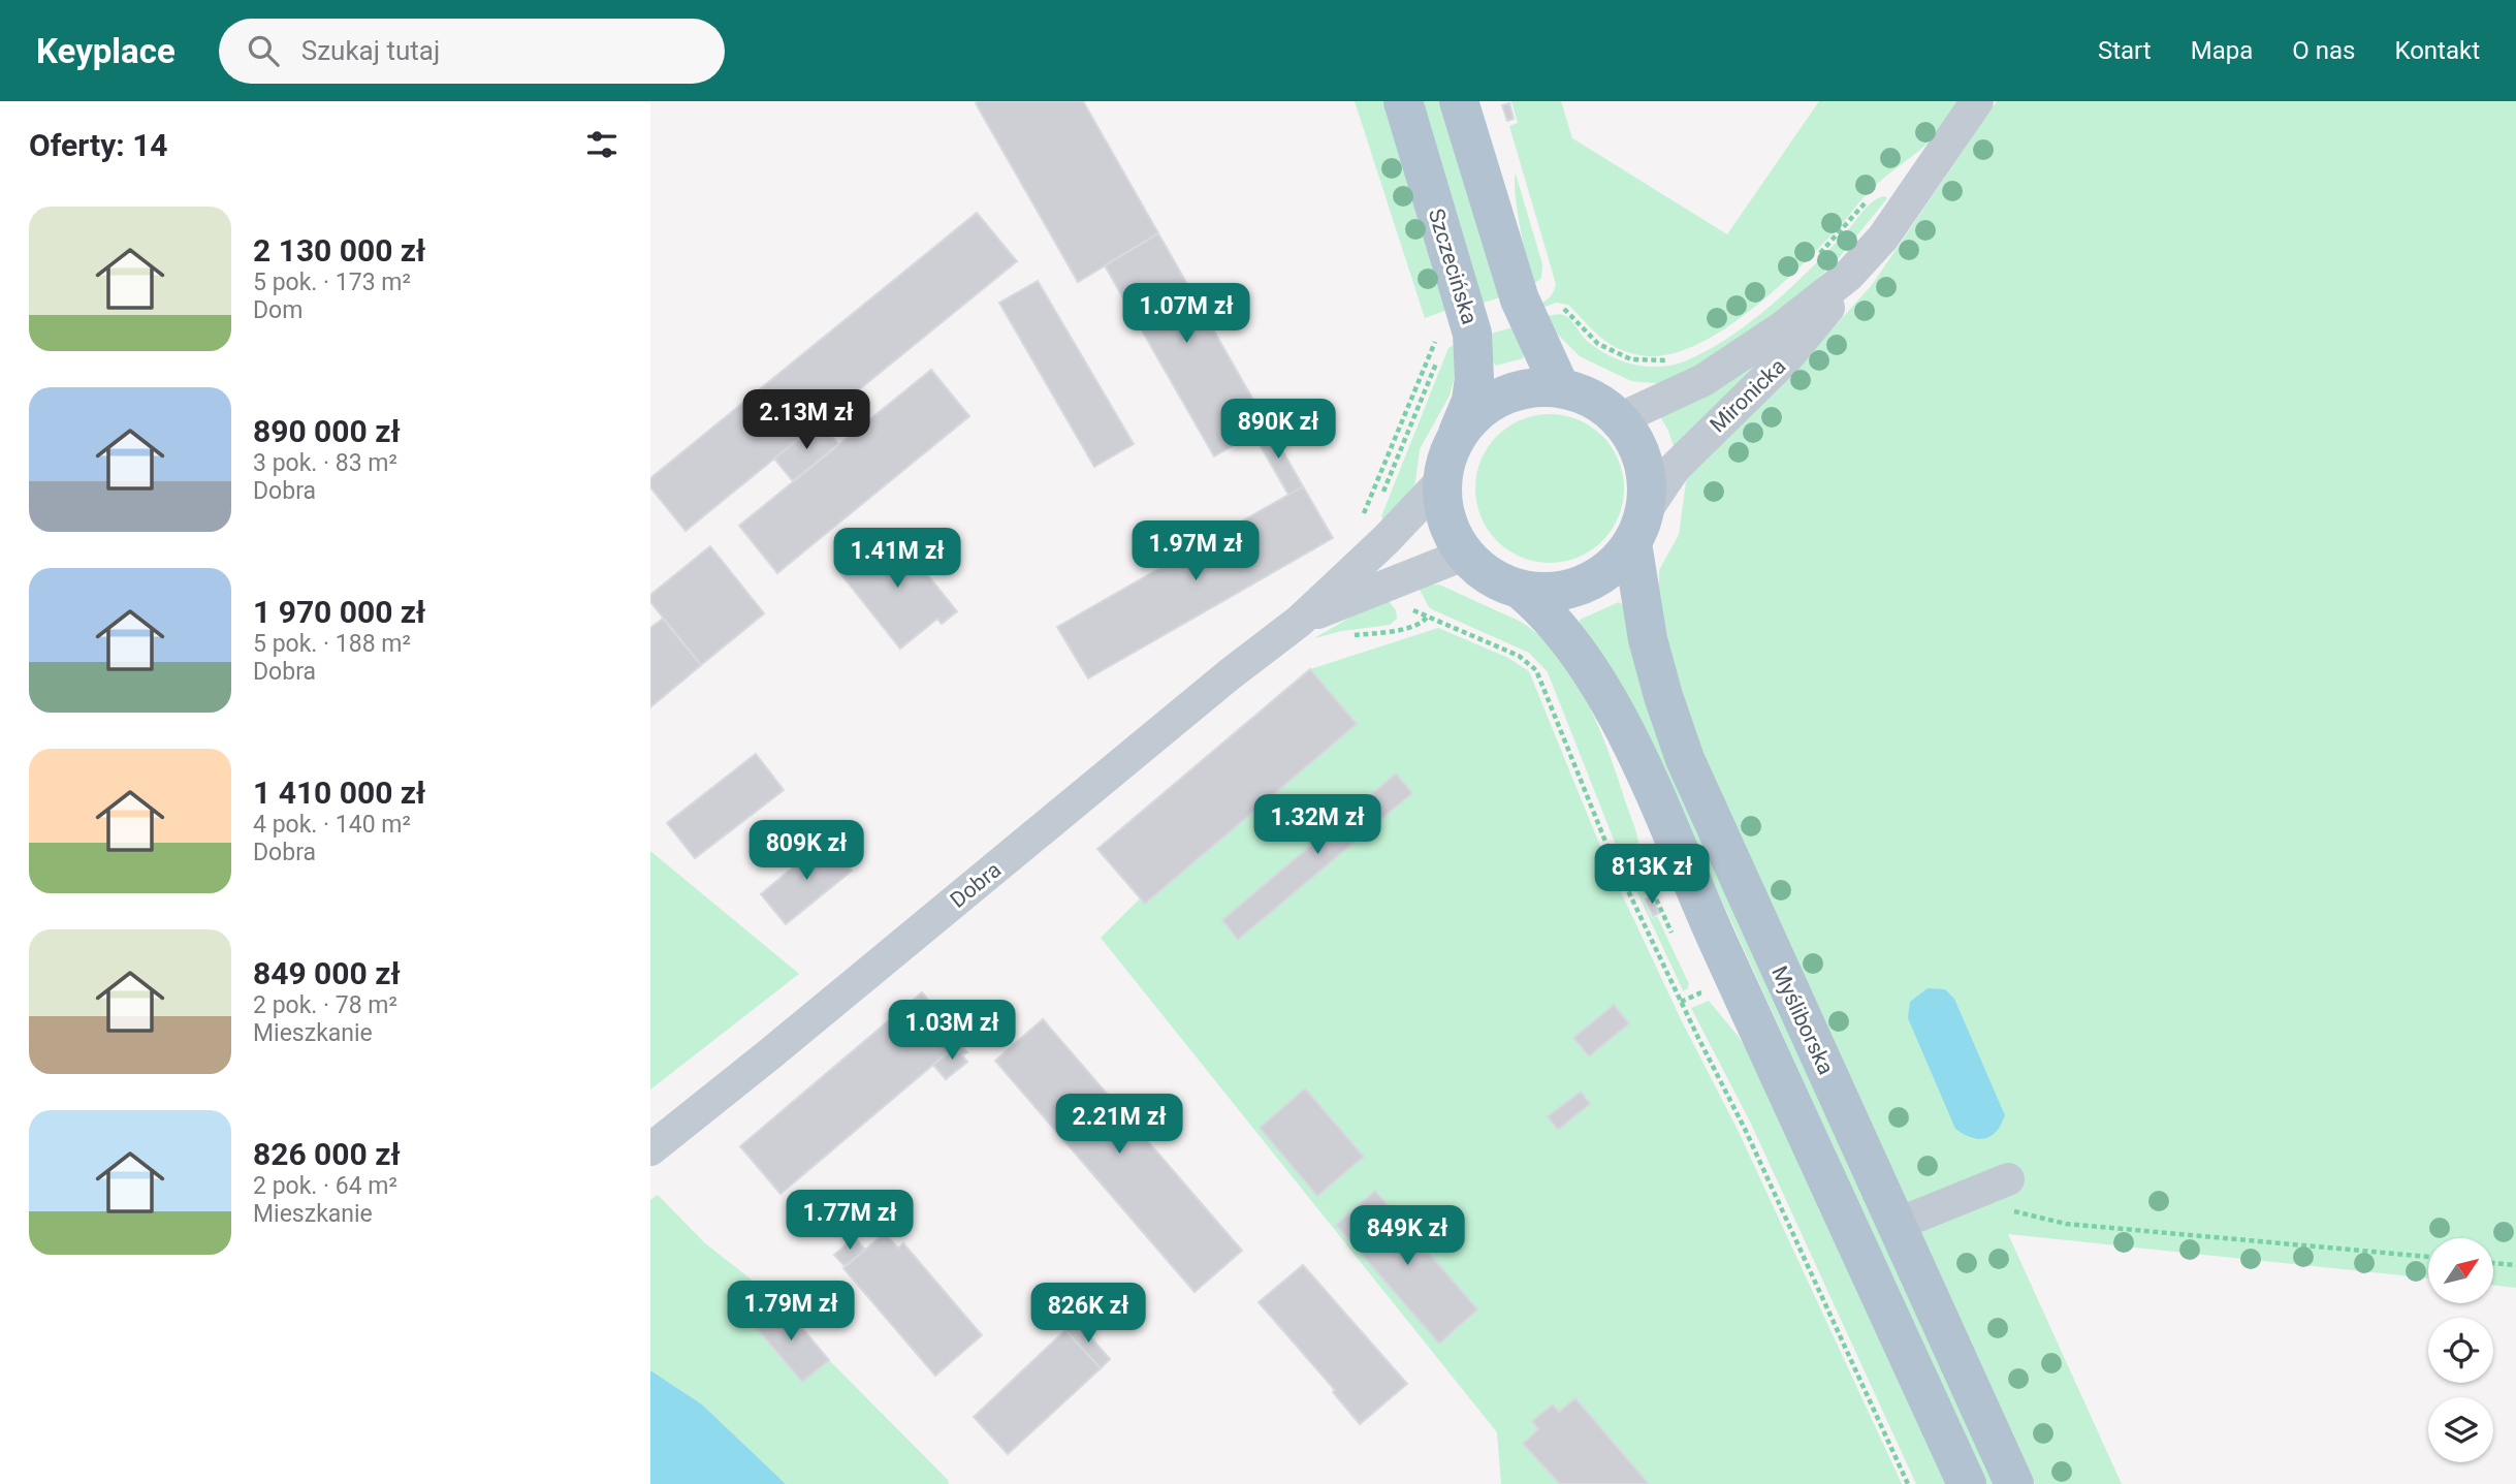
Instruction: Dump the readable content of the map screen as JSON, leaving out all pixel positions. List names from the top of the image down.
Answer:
{
  "streets": {
    "main road": ["Szczecińska", "Myśliborska"],
    "street": ["Mironicka", "Dobra"]
  },
  "crossings": [
    ["Szczecińska", "Mironicka"],
    ["Szczecińska", "Dobra"],
    ["Szczecińska", "Myśliborska"],
    ["Mironicka", "Dobra"],
    ["Mironicka", "Myśliborska"],
    ["Dobra", "Myśliborska"]
  ],
  "north": "top right",
  "page": {
    "header": "Keyplace",
    "search": "Szukaj tutaj",
    "nav": [
      "Start",
      "Mapa",
      "O nas",
      "Kontakt"
    ],
    "heading": "Oferty: 14",
    "list": [
      {
        "name": "2 130 000 zł",
        "note": "5 pok. · 173 m² · Dom"
      },
      {
        "name": "890 000 zł",
        "note": "3 pok. · 83 m² · Dobra"
      },
      {
        "name": "1 970 000 zł",
        "note": "5 pok. · 188 m² · Dobra"
      },
      {
        "name": "1 410 000 zł",
        "note": "4 pok. · 140 m² · Dobra"
      },
      {
        "name": "849 000 zł",
        "note": "2 pok. · 78 m² · Mieszkanie"
      },
      {
        "name": "826 000 zł",
        "note": "2 pok. · 64 m² · Mieszkanie"
      }
    ],
    "price": [
      "1.07M zł",
      "2.13M zł",
      "890K zł",
      "1.97M zł",
      "1.41M zł",
      "1.32M zł",
      "809K zł",
      "813K zł",
      "1.03M zł",
      "2.21M zł",
      "1.77M zł",
      "849K zł",
      "1.79M zł",
      "826K zł"
    ]
  }
}
